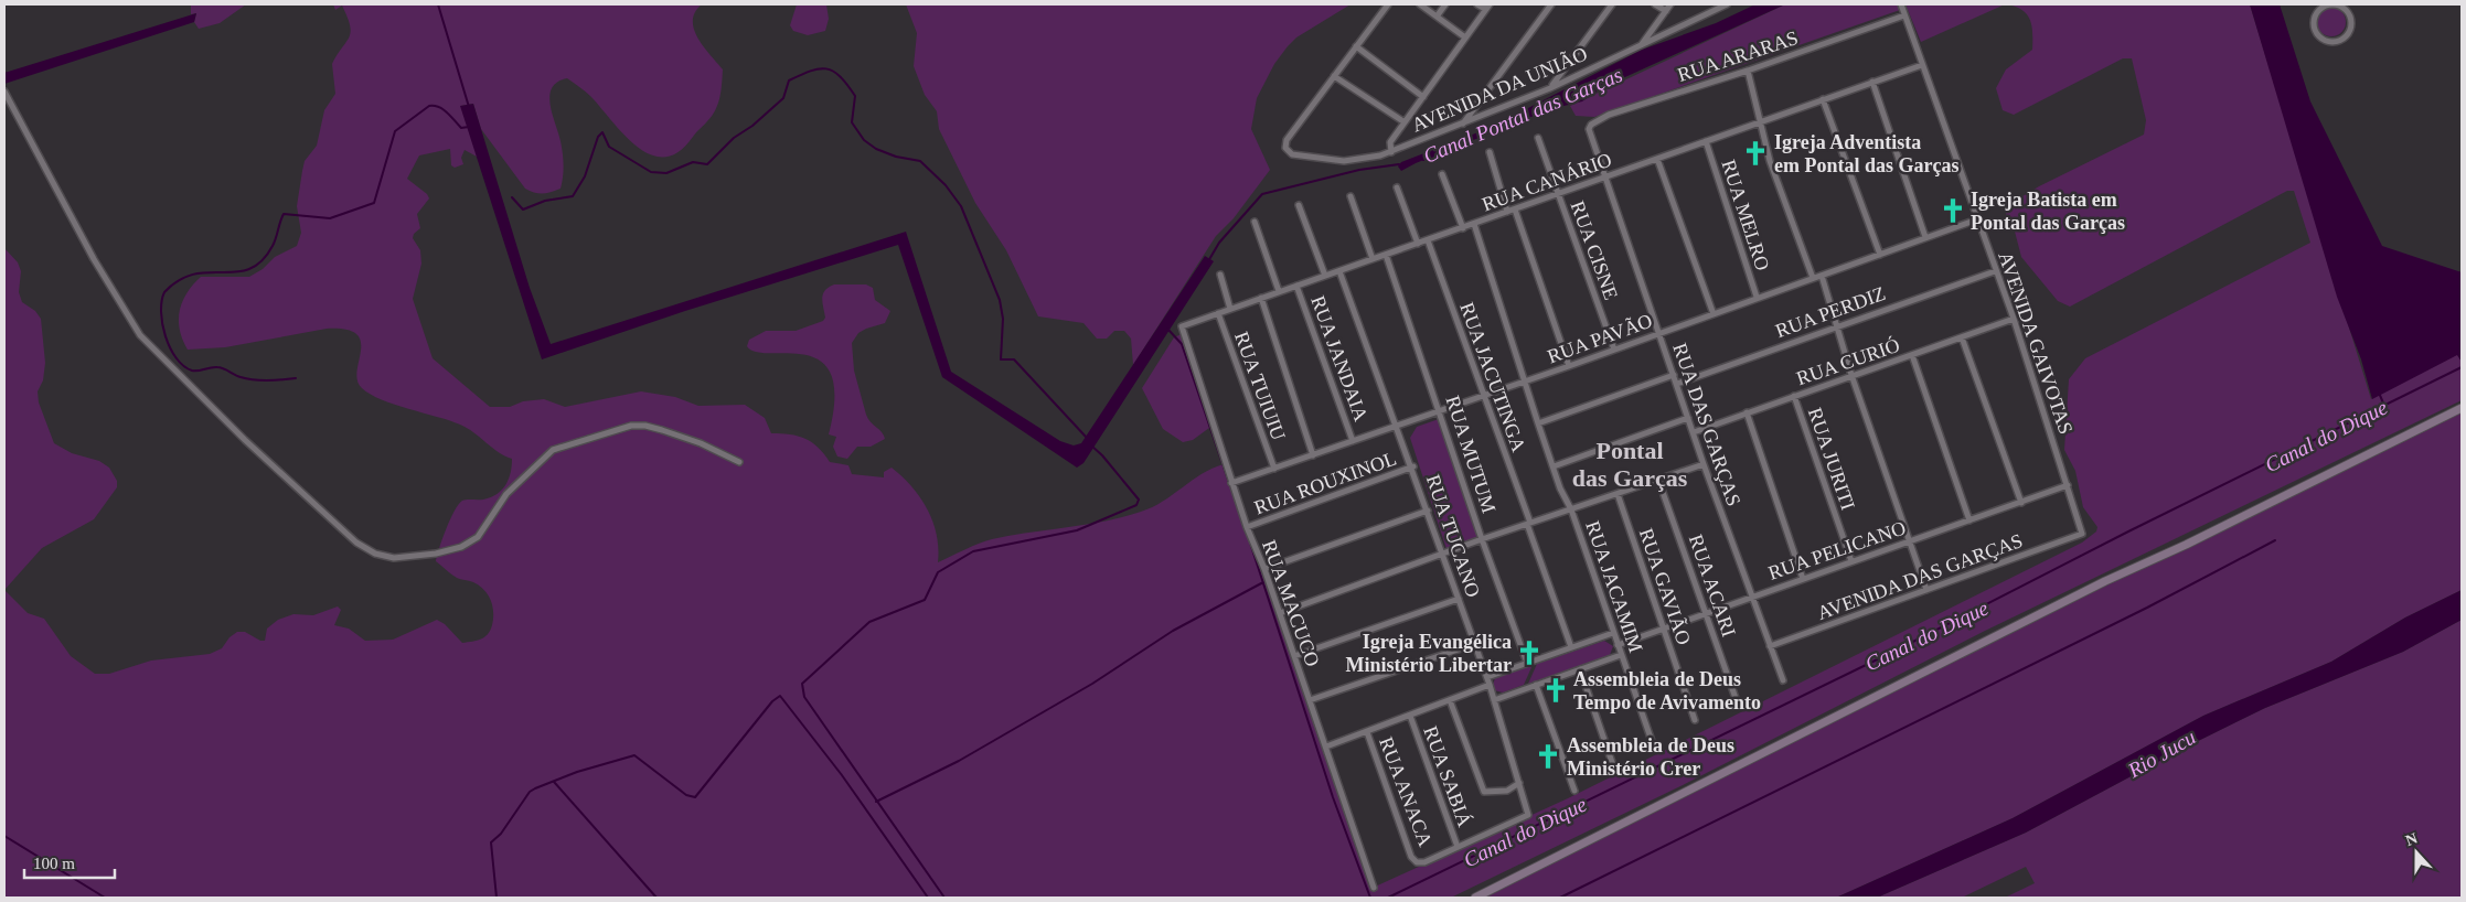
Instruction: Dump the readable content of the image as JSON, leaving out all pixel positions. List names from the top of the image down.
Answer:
{
  "streets": {
    "street": [
      "RUA ARARAS",
      "AVENIDA DA UNIÃO",
      "RUA CANÁRIO",
      "RUA MELRO",
      "RUA CISNE",
      "RUA PERDIZ",
      "RUA PAVÃO",
      "AVENIDA GAIVOTAS",
      "RUA JANDAIA",
      "RUA CURIÓ",
      "RUA JACUTINGA",
      "RUA TUIUIU",
      "RUA DAS GARÇAS",
      "RUA MUTUM",
      "RUA JURITI",
      "RUA ROUXINOL",
      "RUA TUCANO",
      "RUA PELICANO",
      "AVENIDA DAS GARÇAS",
      "RUA ACARI",
      "RUA JACAMIM",
      "RUA GAVIÃO",
      "RUA MACUCO",
      "RUA SABIÁ",
      "RUA ANACA"
    ]
  },
  "crossings": [
    ["RUA ARARAS", "RUA CANÁRIO"],
    ["RUA ARARAS", "AVENIDA GAIVOTAS"],
    ["RUA ARARAS", "RUA DAS GARÇAS"],
    ["RUA CANÁRIO", "RUA MELRO"],
    ["RUA CANÁRIO", "RUA CISNE"],
    ["RUA CANÁRIO", "AVENIDA GAIVOTAS"],
    ["RUA CANÁRIO", "RUA JANDAIA"],
    ["RUA CANÁRIO", "RUA JACUTINGA"],
    ["RUA CANÁRIO", "RUA TUIUIU"],
    ["RUA CANÁRIO", "RUA DAS GARÇAS"],
    ["RUA CANÁRIO", "RUA MUTUM"],
    ["RUA CANÁRIO", "RUA TUCANO"],
    ["RUA CANÁRIO", "RUA JACAMIM"],
    ["RUA CANÁRIO", "RUA MACUCO"],
    ["RUA MELRO", "RUA PAVÃO"],
    ["RUA CISNE", "RUA PAVÃO"],
    ["RUA PERDIZ", "AVENIDA GAIVOTAS"],
    ["RUA PERDIZ", "RUA DAS GARÇAS"],
    ["RUA PAVÃO", "AVENIDA GAIVOTAS"],
    ["RUA PAVÃO", "RUA JANDAIA"],
    ["RUA PAVÃO", "RUA JACUTINGA"],
    ["RUA PAVÃO", "RUA TUIUIU"],
    ["RUA PAVÃO", "RUA DAS GARÇAS"],
    ["RUA PAVÃO", "RUA MUTUM"],
    ["RUA PAVÃO", "RUA TUCANO"],
    ["RUA PAVÃO", "RUA JACAMIM"],
    ["RUA PAVÃO", "RUA MACUCO"],
    ["AVENIDA GAIVOTAS", "RUA CURIÓ"],
    ["AVENIDA GAIVOTAS", "RUA PELICANO"],
    ["AVENIDA GAIVOTAS", "AVENIDA DAS GARÇAS"],
    ["RUA CURIÓ", "RUA DAS GARÇAS"],
    ["RUA CURIÓ", "RUA JURITI"],
    ["RUA DAS GARÇAS", "RUA PELICANO"],
    ["RUA DAS GARÇAS", "AVENIDA DAS GARÇAS"],
    ["RUA JURITI", "RUA PELICANO"],
    ["RUA ROUXINOL", "RUA TUCANO"],
    ["RUA ROUXINOL", "RUA MACUCO"],
    ["RUA TUCANO", "RUA SABIÁ"],
    ["RUA TUCANO", "RUA ANACA"],
    ["RUA PELICANO", "RUA ACARI"],
    ["RUA PELICANO", "RUA JACAMIM"],
    ["RUA PELICANO", "RUA GAVIÃO"],
    ["RUA SABIÁ", "RUA ANACA"]
  ],
  "districts": ["Pontal das Garças"],
  "water": ["Canal Pontal das Garças", "Canal do Dique", "Rio Jucu"],
  "places": {
    "church": [
      "Igreja Adventista em Pontal das Garças",
      "Igreja Batista em Pontal das Garças",
      "Igreja Evangélica Ministério Libertar",
      "Assembleia de Deus Tempo de Avivamento",
      "Assembleia de Deus Ministério Crer"
    ]
  },
  "scale_bar": "100 m",
  "north": "top"
}
